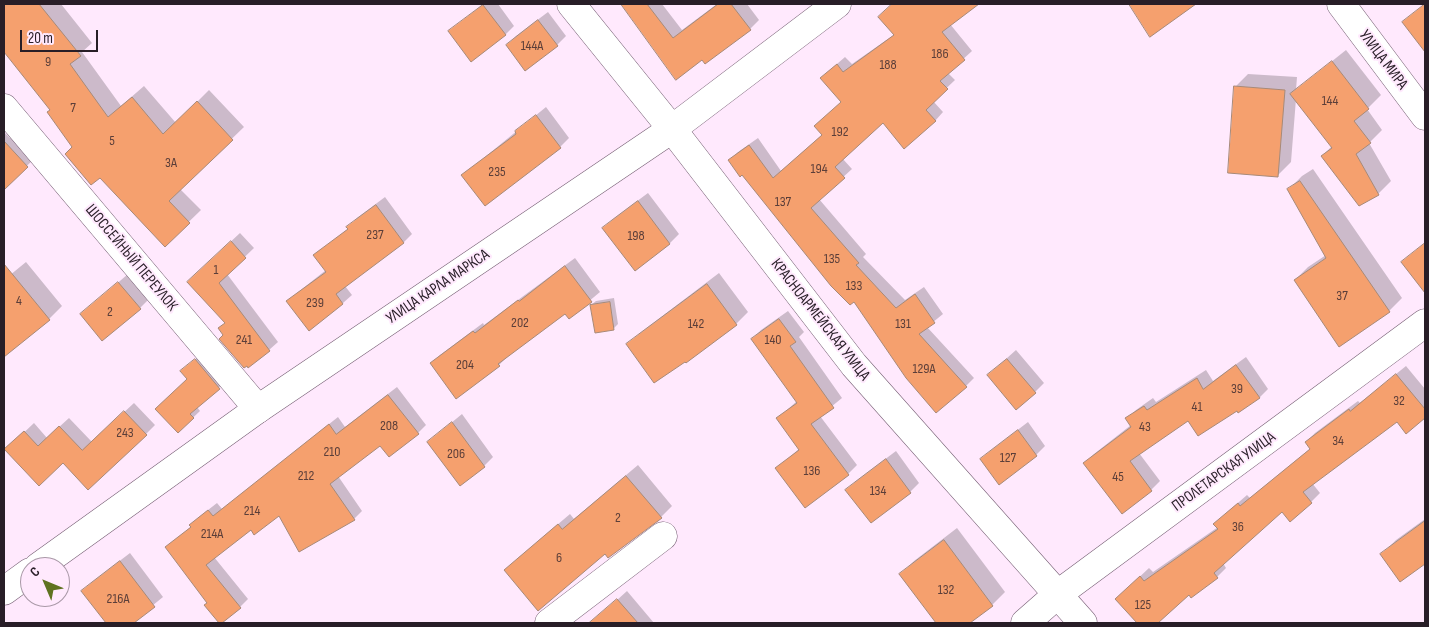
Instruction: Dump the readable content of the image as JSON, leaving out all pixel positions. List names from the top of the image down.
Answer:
{
  "streets": {
    "street": [
      "УЛИЦА МИРА",
      "ШОССЕЙНЫЙ ПЕРЕУЛОК",
      "УЛИЦА КАРЛА МАРКСА",
      "КРАСНОАРМЕЙСКАЯ УЛИЦА",
      "ПРОЛЕТАРСКАЯ УЛИЦА"
    ]
  },
  "crossings": [
    ["ШОССЕЙНЫЙ ПЕРЕУЛОК", "УЛИЦА КАРЛА МАРКСА"],
    ["УЛИЦА КАРЛА МАРКСА", "КРАСНОАРМЕЙСКАЯ УЛИЦА"],
    ["КРАСНОАРМЕЙСКАЯ УЛИЦА", "ПРОЛЕТАРСКАЯ УЛИЦА"]
  ],
  "house_numbers": [
    "144А",
    "186",
    "9",
    "188",
    "144",
    "7",
    "192",
    "5",
    "3А",
    "194",
    "235",
    "137",
    "237",
    "198",
    "135",
    "1",
    "133",
    "37",
    "4",
    "239",
    "2",
    "202",
    "142",
    "131",
    "241",
    "140",
    "204",
    "129А",
    "39",
    "32",
    "41",
    "208",
    "43",
    "243",
    "34",
    "210",
    "206",
    "127",
    "136",
    "212",
    "45",
    "134",
    "214",
    "2",
    "36",
    "214А",
    "6",
    "132",
    "216А",
    "125"
  ],
  "scale_bar": "20 m",
  "north": "top left"
}
